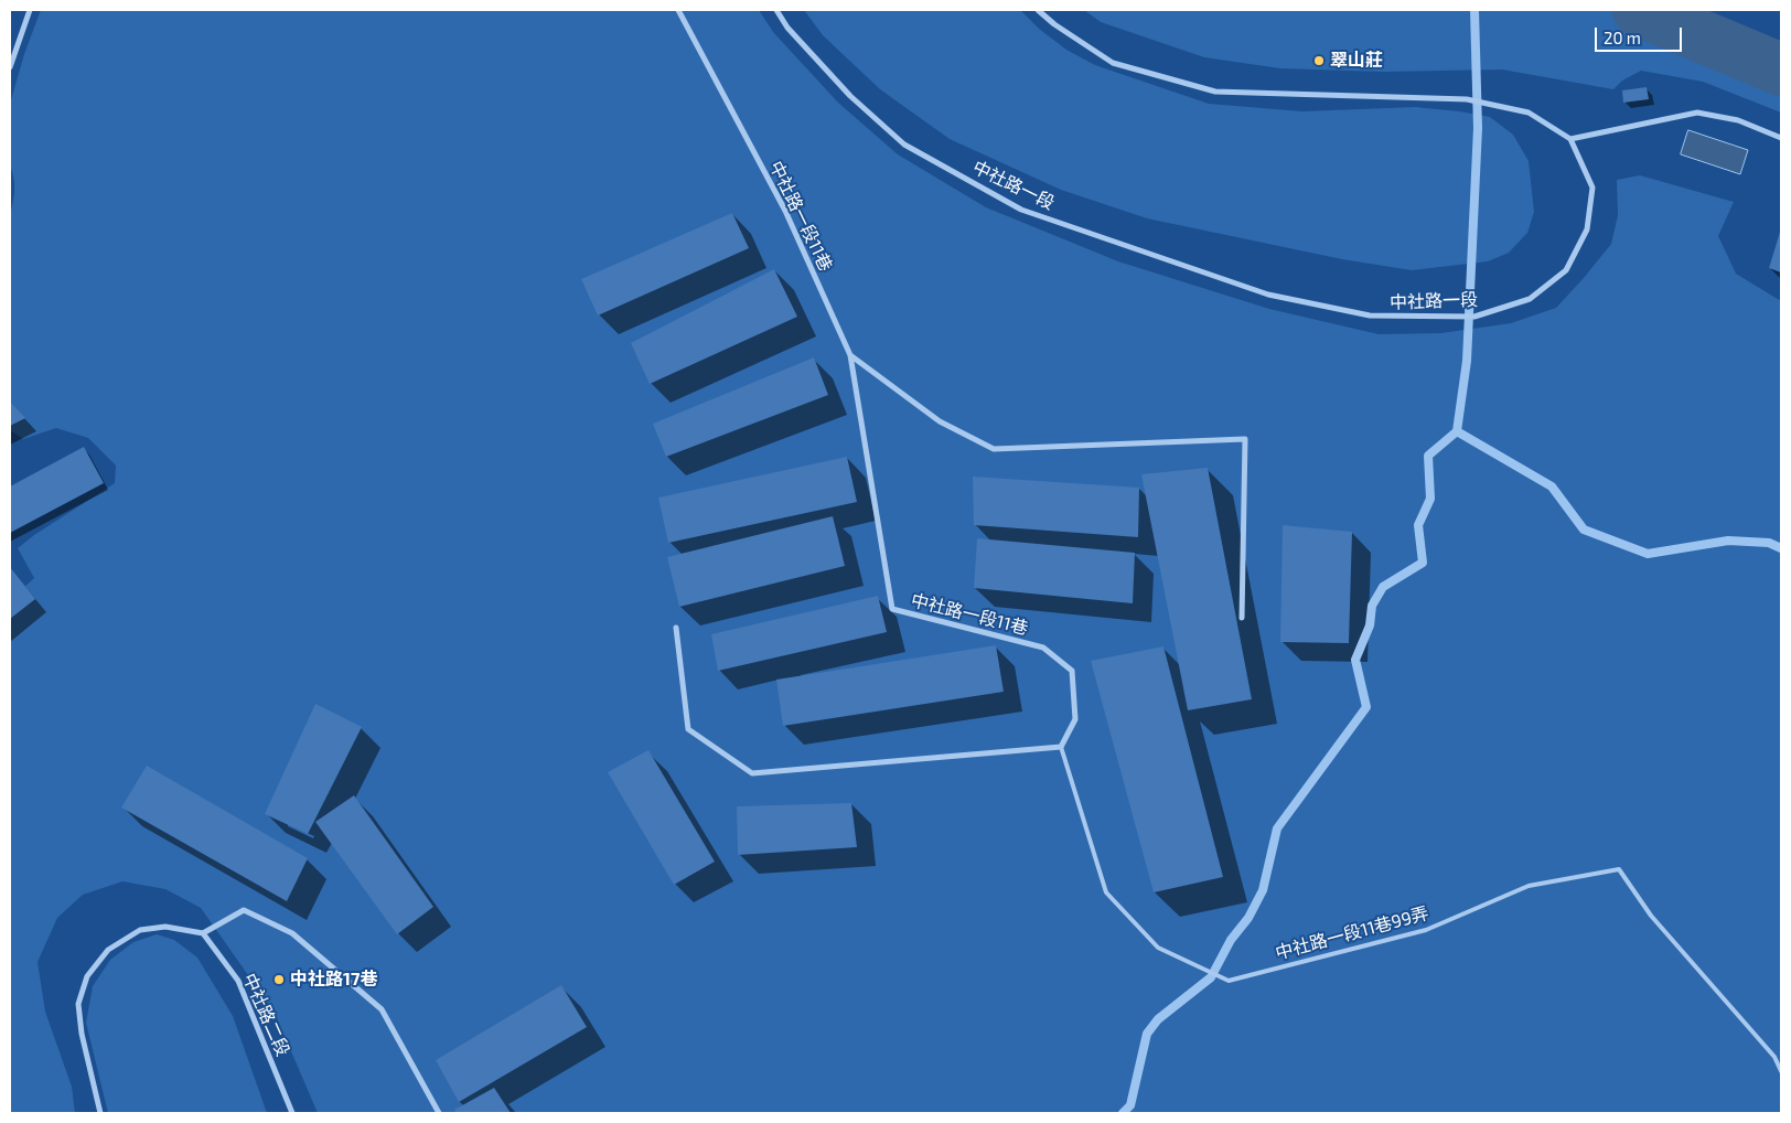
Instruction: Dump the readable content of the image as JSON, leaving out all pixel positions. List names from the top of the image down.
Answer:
{
  "streets": {
    "street": ["中社路一段", "中社路一段11巷", "中社路二段"],
    "lane": ["中社路一段11巷99弄"]
  },
  "crossings": [
    ["中社路一段11巷", "中社路一段11巷99弄"]
  ],
  "places": ["翠山莊", "中社路17巷"],
  "scale_bar": "20 m"
}
